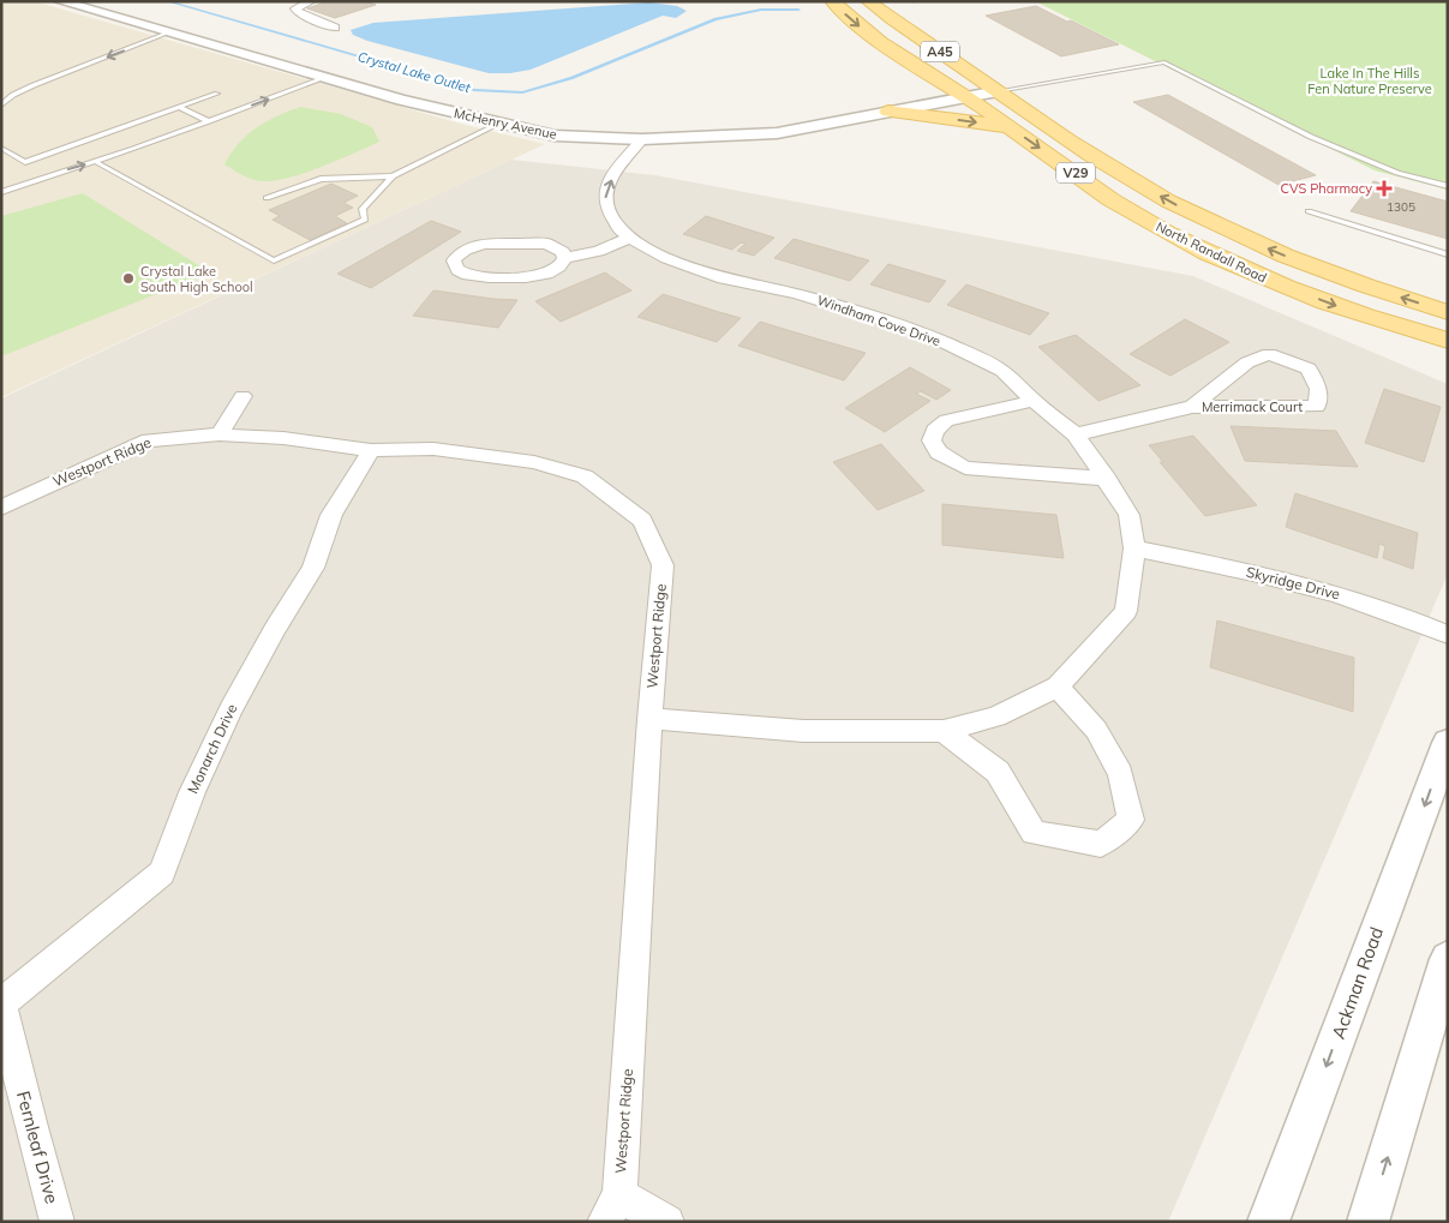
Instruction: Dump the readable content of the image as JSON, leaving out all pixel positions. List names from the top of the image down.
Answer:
{
  "streets": {
    "main road": ["A45", "V29", "North Randall Road"],
    "street": [
      "McHenry Avenue",
      "Windham Cove Drive",
      "Merrimack Court",
      "Westport Ridge",
      "Skyridge Drive",
      "Monarch Drive",
      "Ackman Road",
      "Fernleaf Drive"
    ]
  },
  "crossings": [
    ["A45", "McHenry Avenue"],
    ["A45", "North Randall Road"],
    ["McHenry Avenue", "North Randall Road"],
    ["McHenry Avenue", "Windham Cove Drive"],
    ["Windham Cove Drive", "Merrimack Court"],
    ["Windham Cove Drive", "Westport Ridge"],
    ["Windham Cove Drive", "Skyridge Drive"],
    ["Westport Ridge", "Monarch Drive"],
    ["Monarch Drive", "Fernleaf Drive"]
  ],
  "water": ["Crystal Lake Outlet"],
  "parks": ["Lake In The Hills Fen Nature Preserve"],
  "places": {
    "health": ["CVS Pharmacy"],
    "other": ["Crystal Lake South High School"]
  },
  "house_numbers": ["1305"]
}
